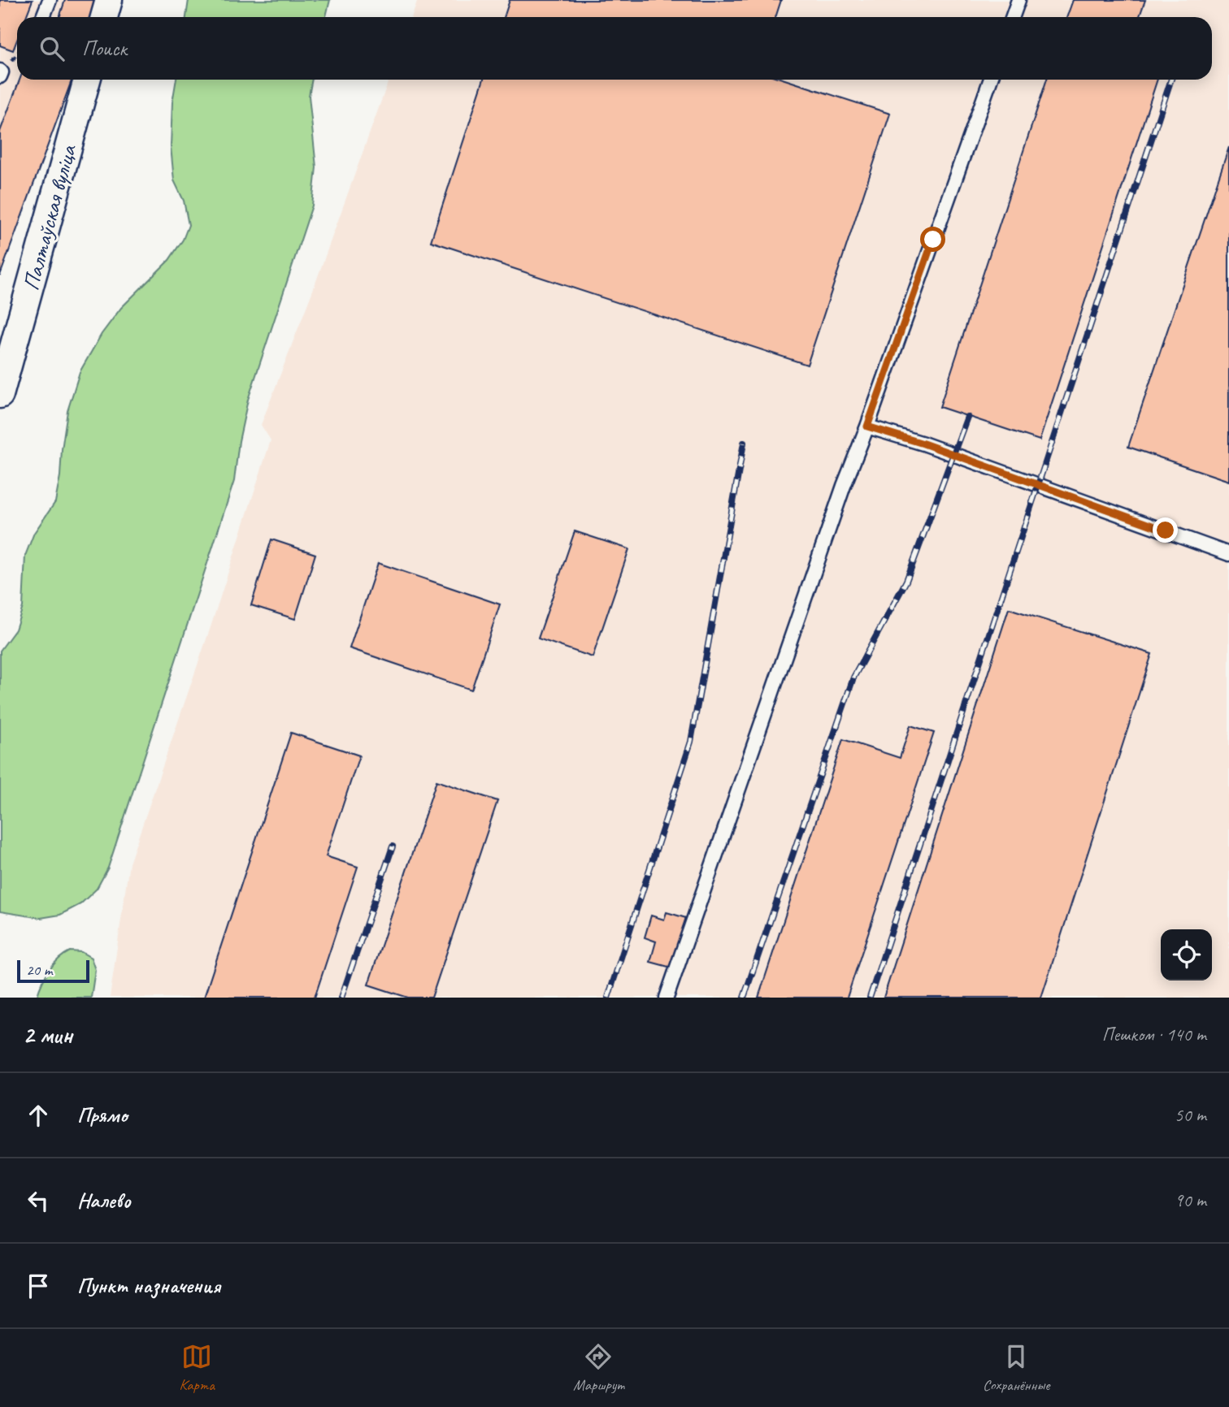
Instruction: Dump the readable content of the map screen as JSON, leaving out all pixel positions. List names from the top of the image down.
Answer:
{
  "streets": {
    "street": ["Палтаўская вуліца"]
  },
  "scale_bar": "20 m",
  "page": {
    "search": "Поиск",
    "scale": "20 m",
    "heading": ["2 мин", "Пешком · 140 m"],
    "list": [
      ["Прямо", "50 m"],
      ["Налево", "90 m"],
      "Пункт назначения"
    ],
    "nav": ["Карта", "Маршрут", "Сохранённые"]
  }
}
